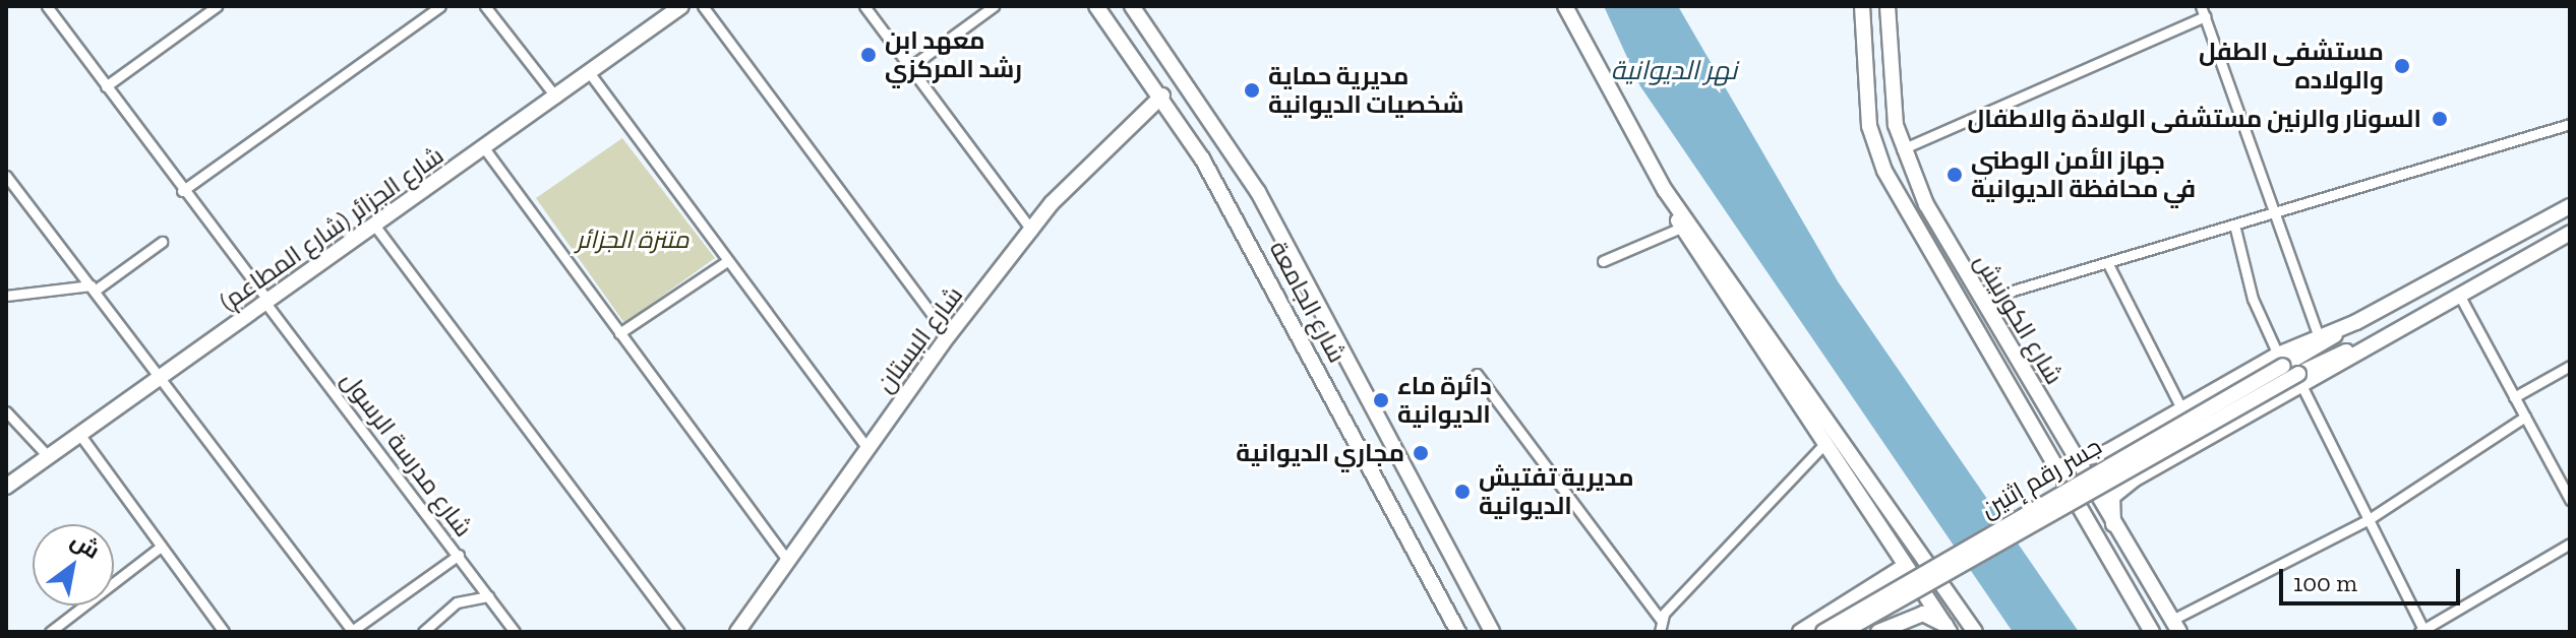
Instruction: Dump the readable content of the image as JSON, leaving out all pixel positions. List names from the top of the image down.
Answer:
{
  "streets": {
    "main road": [
      "شارع الجزائر (شارع المطاعم)",
      "شارع الجامعة",
      "شارع الكورنيش",
      "شارع البستان",
      "جسر رقم إثنين"
    ],
    "street": ["شارع مدرسة الرسول"]
  },
  "crossings": [
    ["شارع الجزائر (شارع المطاعم)", "شارع مدرسة الرسول"],
    ["شارع الجامعة", "شارع البستان"]
  ],
  "water": ["نهر الديوانية"],
  "parks": ["متنزة الجزائر"],
  "places": [
    "معهد ابن رشد المركزي",
    "مستشفى الطفل والولاده",
    "مديرية حماية شخصيات الديوانية",
    "السونار والرنين مستشفى الولادة والاطفال",
    "جهاز الأمن الوطني في محافظة الديوانية",
    "دائرة ماء الديوانية",
    "مجاري الديوانية",
    "مديرية تفتيش الديوانية"
  ],
  "scale_bar": "100 m",
  "north": "top right"
}
